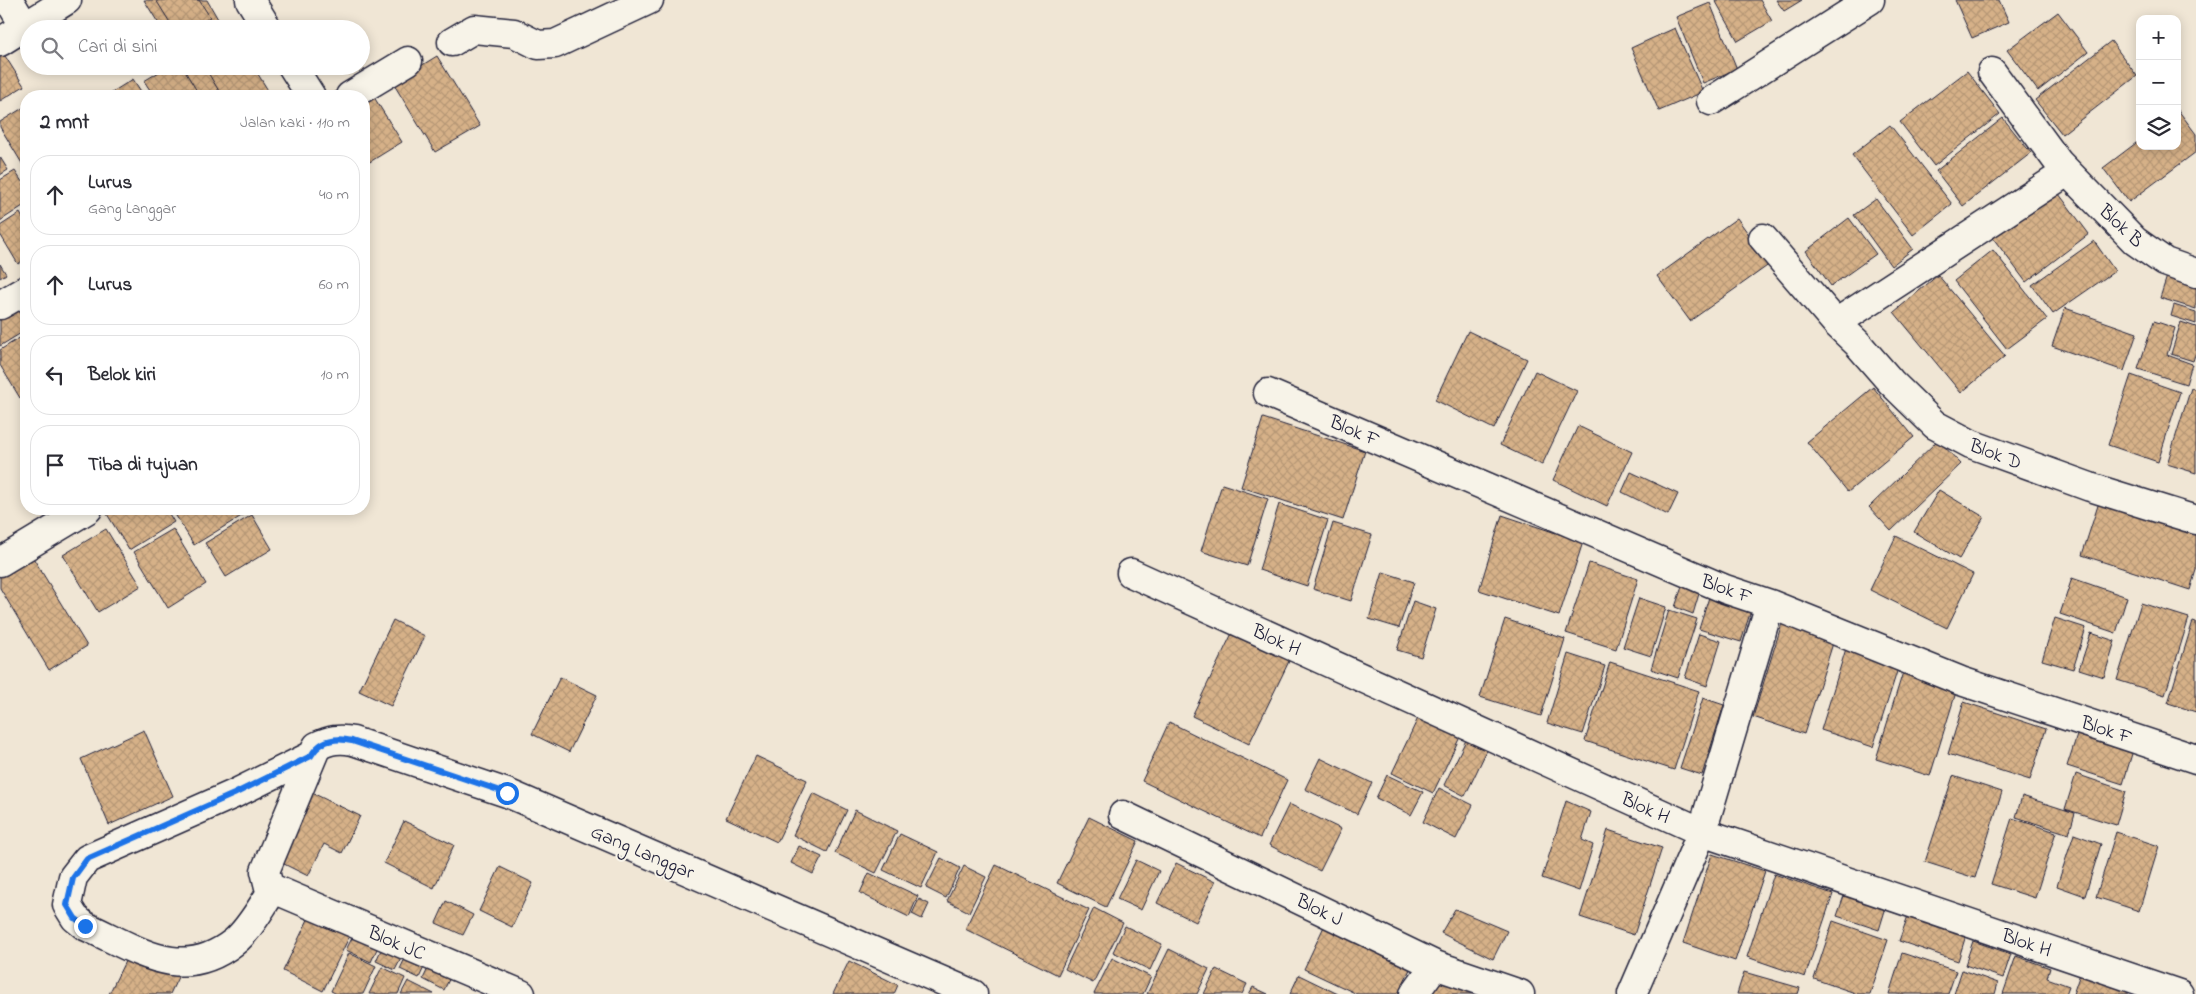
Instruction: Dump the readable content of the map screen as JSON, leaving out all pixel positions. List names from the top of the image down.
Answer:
{
  "streets": {
    "street": [
      "Blok B",
      "Blok F",
      "Blok D",
      "Blok H",
      "Gang Langgar",
      "Blok J",
      "Blok JC"
    ]
  },
  "page": {
    "map_buttons": ["+", "−"],
    "search": "Cari di sini",
    "heading": ["2 mnt", "Jalan kaki · 110 m"],
    "list": [
      ["Lurus", "Gang Langgar", "40 m"],
      ["Lurus", "60 m"],
      ["Belok kiri", "10 m"],
      "Tiba di tujuan"
    ]
  }
}
